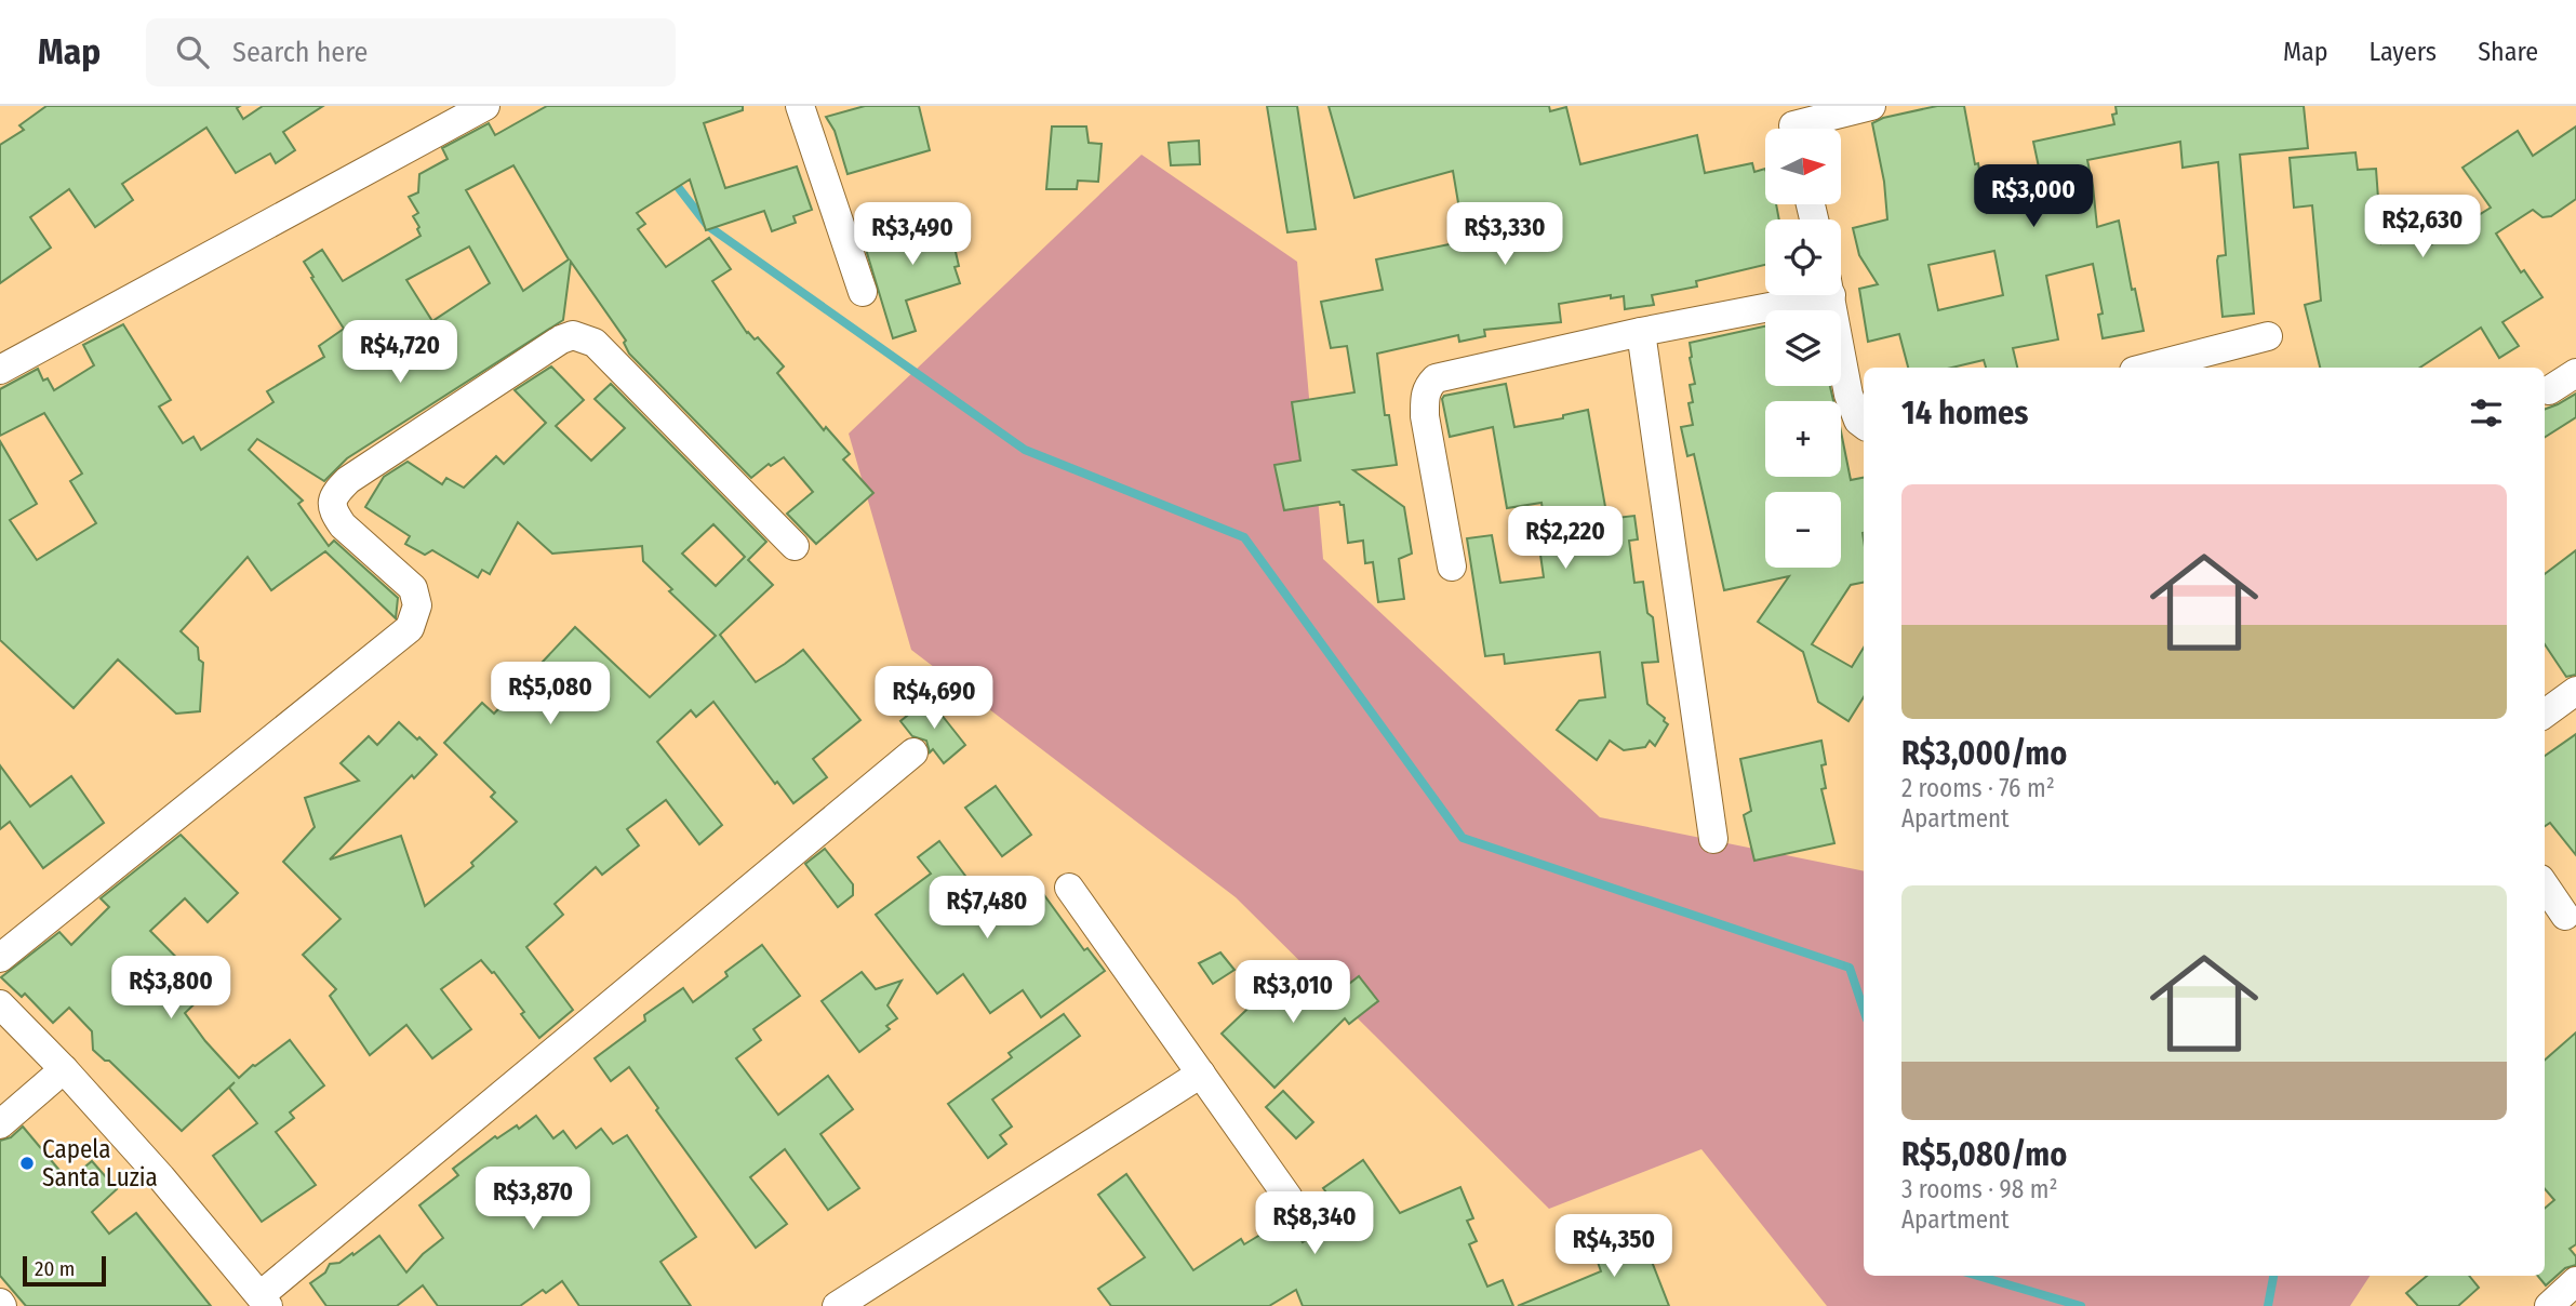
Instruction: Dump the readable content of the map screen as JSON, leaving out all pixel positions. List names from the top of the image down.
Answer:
{
  "places": ["Capela Santa Luzia"],
  "scale_bar": "20 m",
  "north": "right",
  "page": {
    "header": "Map",
    "search": "Search here",
    "nav": ["Map", "Layers", "Share"],
    "map_buttons": ["+", "−"],
    "price": [
      "R$3,000",
      "R$2,630",
      "R$3,490",
      "R$3,330",
      "R$4,720",
      "R$2,220",
      "R$5,080",
      "R$4,690",
      "R$7,480",
      "R$3,800",
      "R$3,010",
      "R$3,870",
      "R$8,340",
      "R$4,350"
    ],
    "heading": "14 homes",
    "list": [
      {
        "name": "R$3,000/mo",
        "note": "2 rooms · 76 m² · Apartment"
      },
      {
        "name": "R$5,080/mo",
        "note": "3 rooms · 98 m² · Apartment"
      }
    ],
    "scale": "20 m"
  }
}
